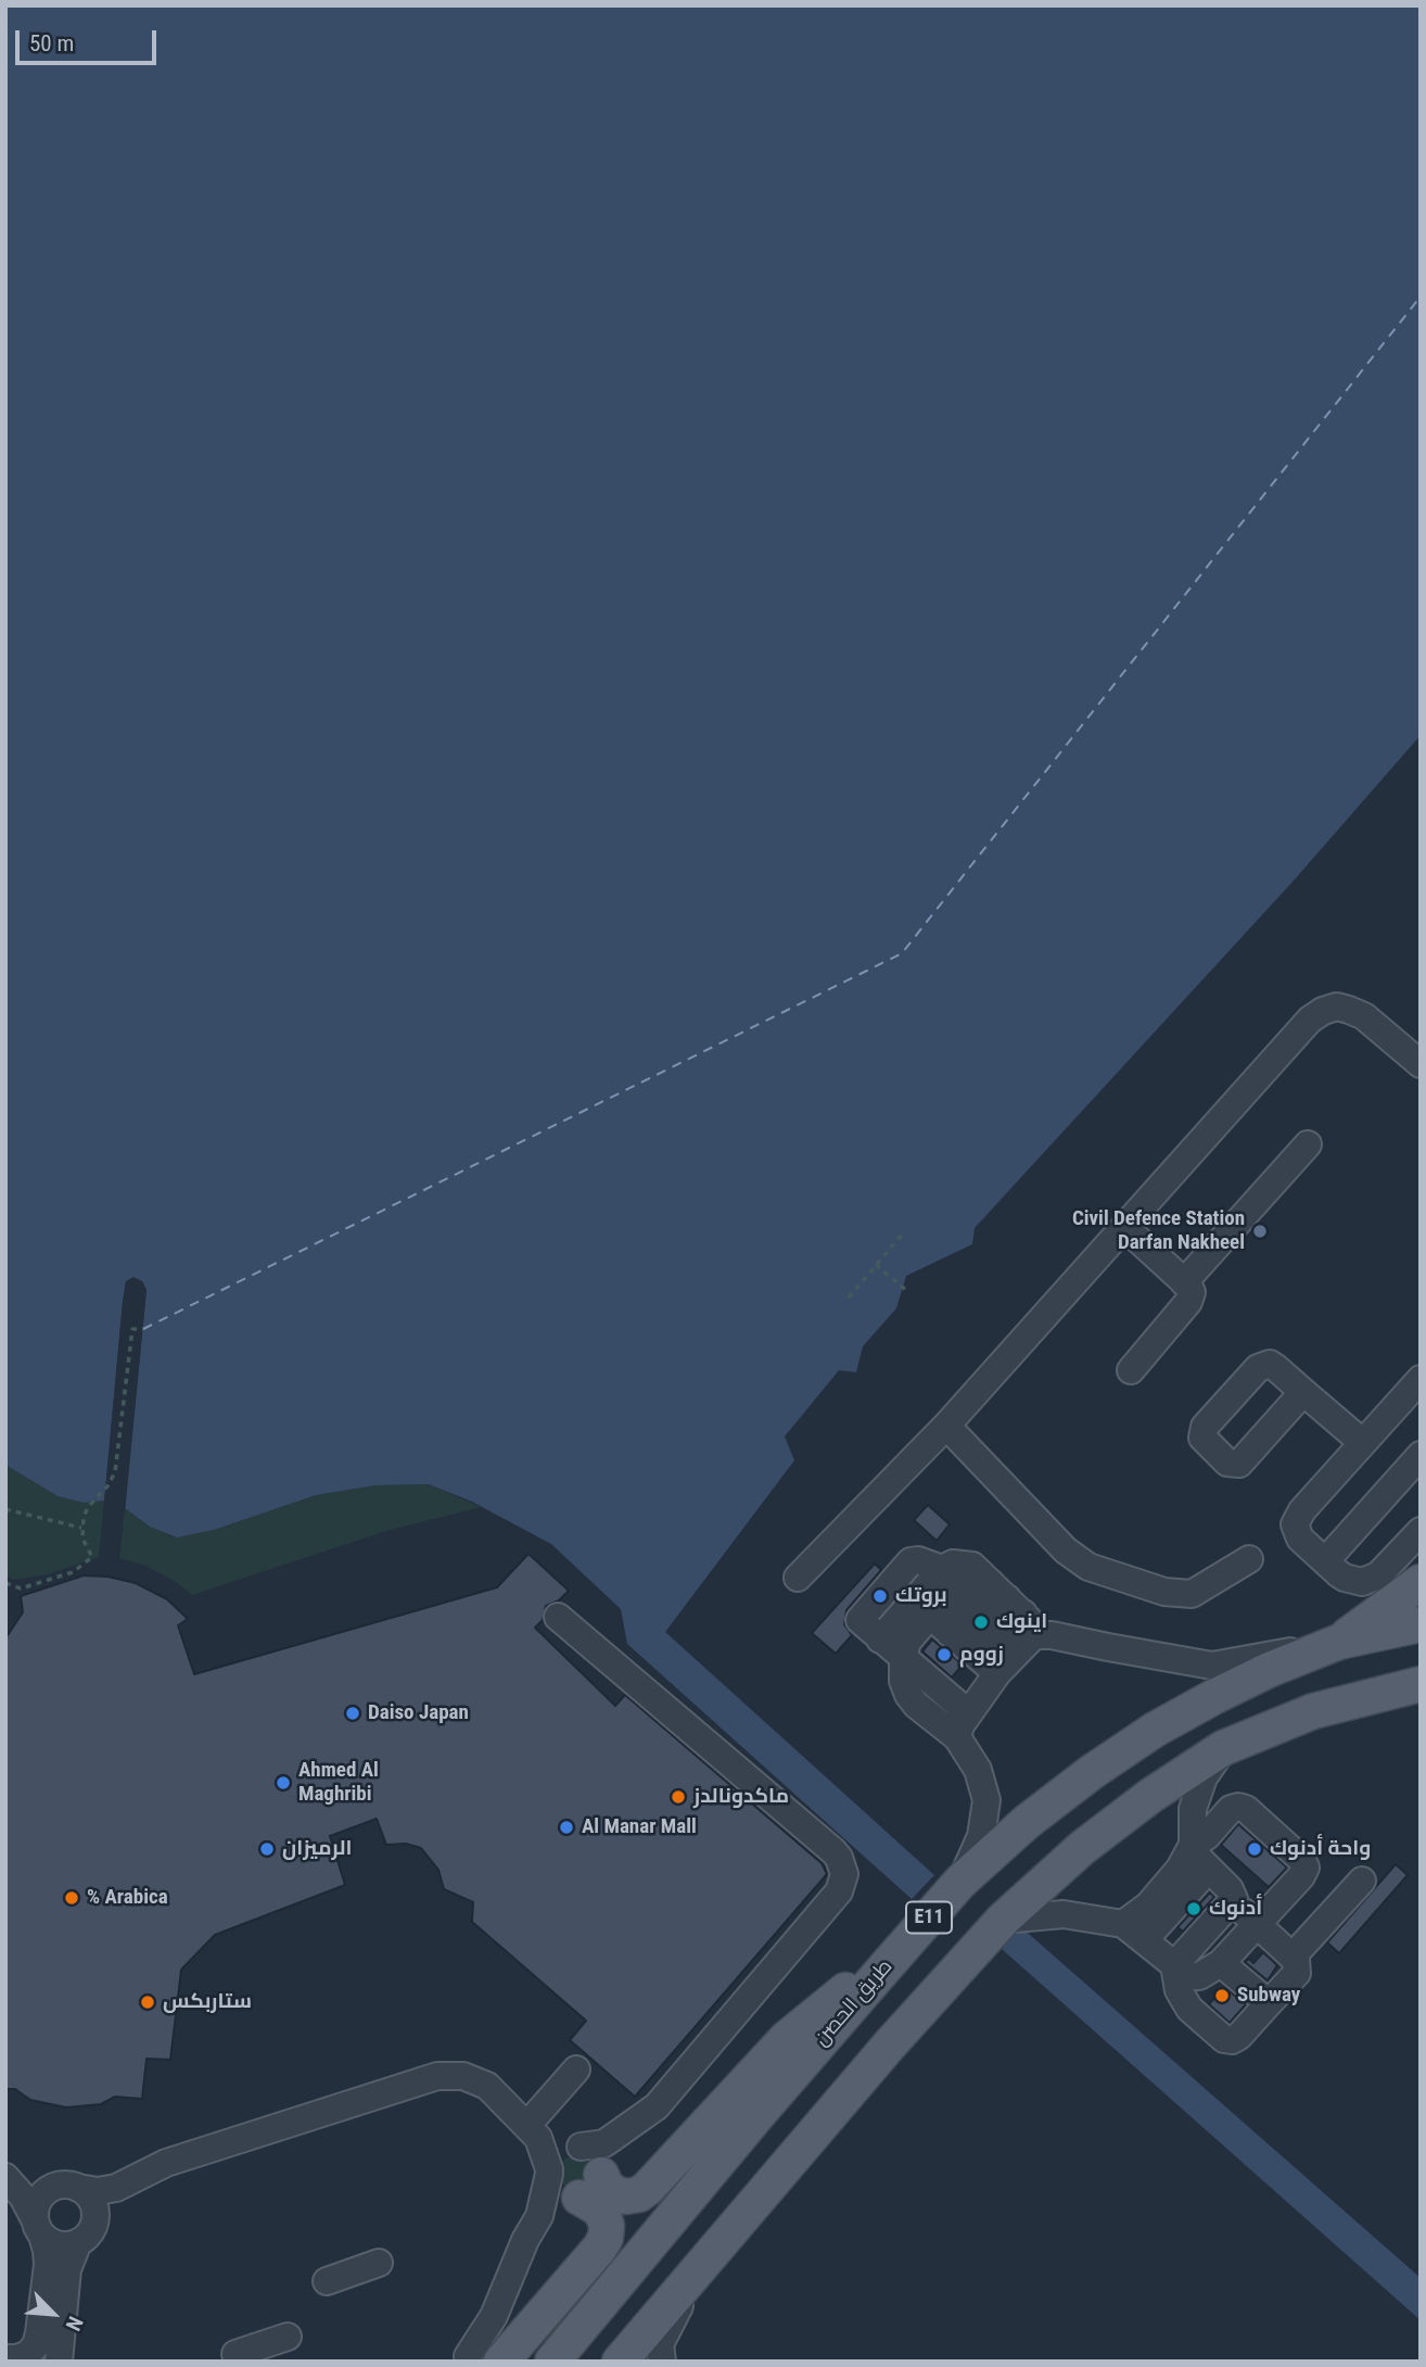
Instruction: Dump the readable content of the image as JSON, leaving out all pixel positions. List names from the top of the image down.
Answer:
{
  "streets": {
    "main road": ["E11", "طريق الحصن"]
  },
  "places": [
    "Civil Defence Station Darfan Nakheel",
    "بروتك",
    "اينوك",
    "زووم",
    "Daiso Japan",
    "Ahmed Al Maghribi",
    "ماكدونالدز",
    "Al Manar Mall",
    "الرميزان",
    "واحة أدنوك",
    "% Arabica",
    "أدنوك",
    "Subway",
    "ستاربكس"
  ],
  "scale_bar": "50 m",
  "north": "bottom right"
}
